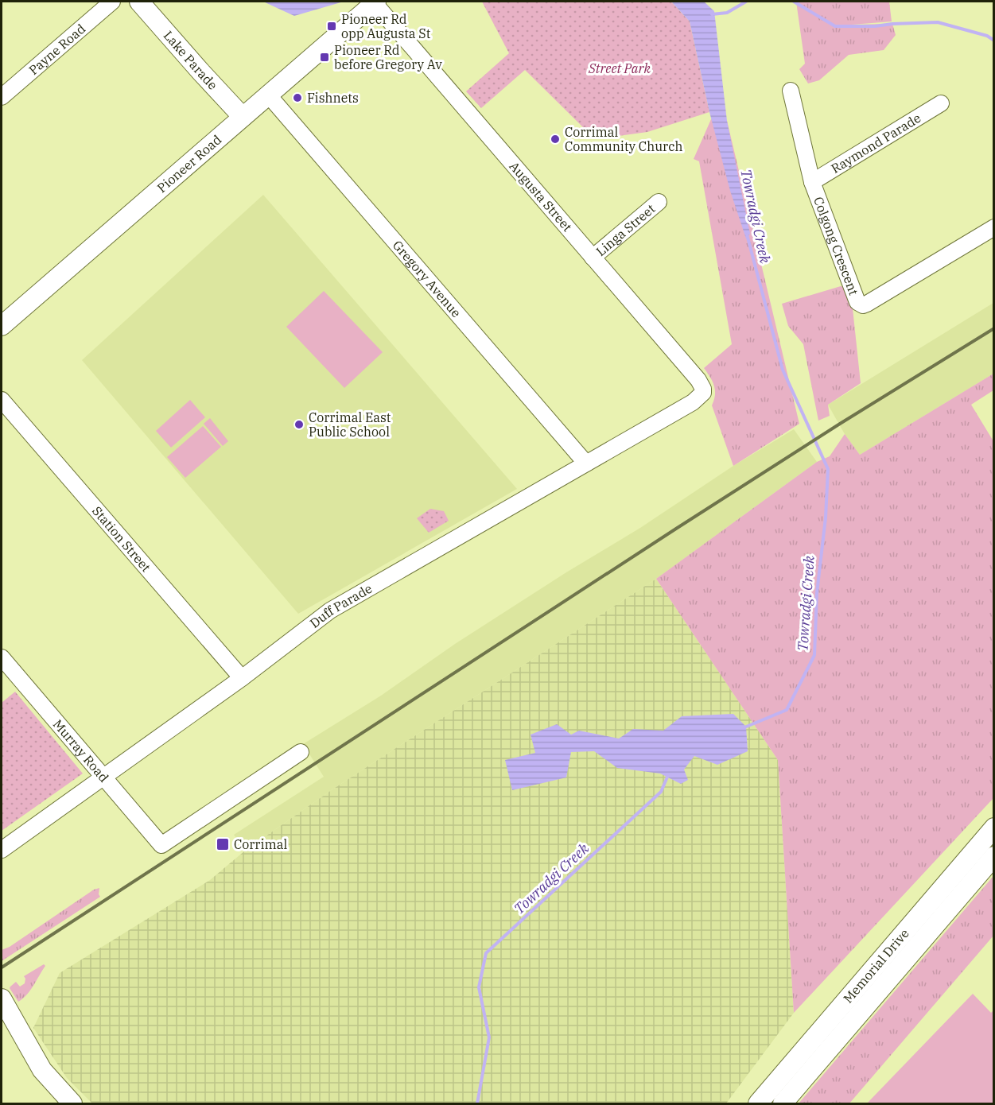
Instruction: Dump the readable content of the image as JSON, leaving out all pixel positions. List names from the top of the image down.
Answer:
{
  "streets": {
    "main road": ["Lake Parade", "Pioneer Road", "Memorial Drive"],
    "street": [
      "Payne Road",
      "Raymond Parade",
      "Augusta Street",
      "Linga Street",
      "Colgong Crescent",
      "Gregory Avenue",
      "Station Street",
      "Duff Parade",
      "Murray Road"
    ]
  },
  "crossings": [
    ["Lake Parade", "Pioneer Road"],
    ["Raymond Parade", "Colgong Crescent"],
    ["Pioneer Road", "Augusta Street"],
    ["Pioneer Road", "Gregory Avenue"],
    ["Augusta Street", "Linga Street"],
    ["Augusta Street", "Duff Parade"],
    ["Gregory Avenue", "Duff Parade"],
    ["Station Street", "Duff Parade"],
    ["Duff Parade", "Murray Road"]
  ],
  "water": ["Towradgi Creek"],
  "parks": ["Street Park"],
  "places": {
    "transit": ["Pioneer Rd opp Augusta St", "Pioneer Rd before Gregory Av", "Corrimal"],
    "other": ["Fishnets", "Corrimal Community Church", "Corrimal East Public School"]
  }
}
